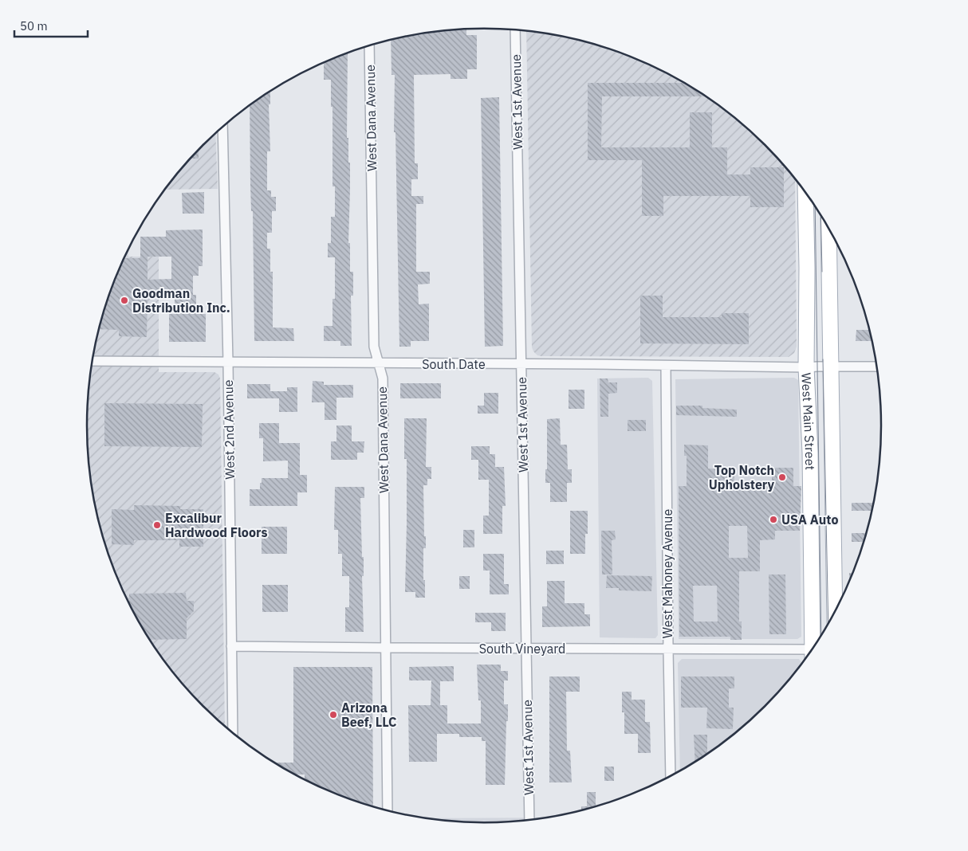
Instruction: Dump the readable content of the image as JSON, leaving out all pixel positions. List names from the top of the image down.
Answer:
{
  "streets": {
    "main road": ["West Main Street"],
    "street": [
      "West 1st Avenue",
      "West Dana Avenue",
      "South Date",
      "West 2nd Avenue",
      "West Mahoney Avenue",
      "South Vineyard"
    ]
  },
  "crossings": [
    ["West 1st Avenue", "South Date"],
    ["West 1st Avenue", "South Vineyard"],
    ["West Dana Avenue", "South Date"],
    ["West Dana Avenue", "South Vineyard"],
    ["South Date", "West Main Street"],
    ["South Date", "West 2nd Avenue"],
    ["South Date", "West Mahoney Avenue"],
    ["West 2nd Avenue", "South Vineyard"],
    ["West Mahoney Avenue", "South Vineyard"]
  ],
  "places": [
    "Goodman Distribution Inc.",
    "Top Notch Upholstery",
    "USA Auto",
    "Excalibur Hardwood Floors",
    "Arizona Beef, LLC"
  ],
  "scale_bar": "50 m"
}
